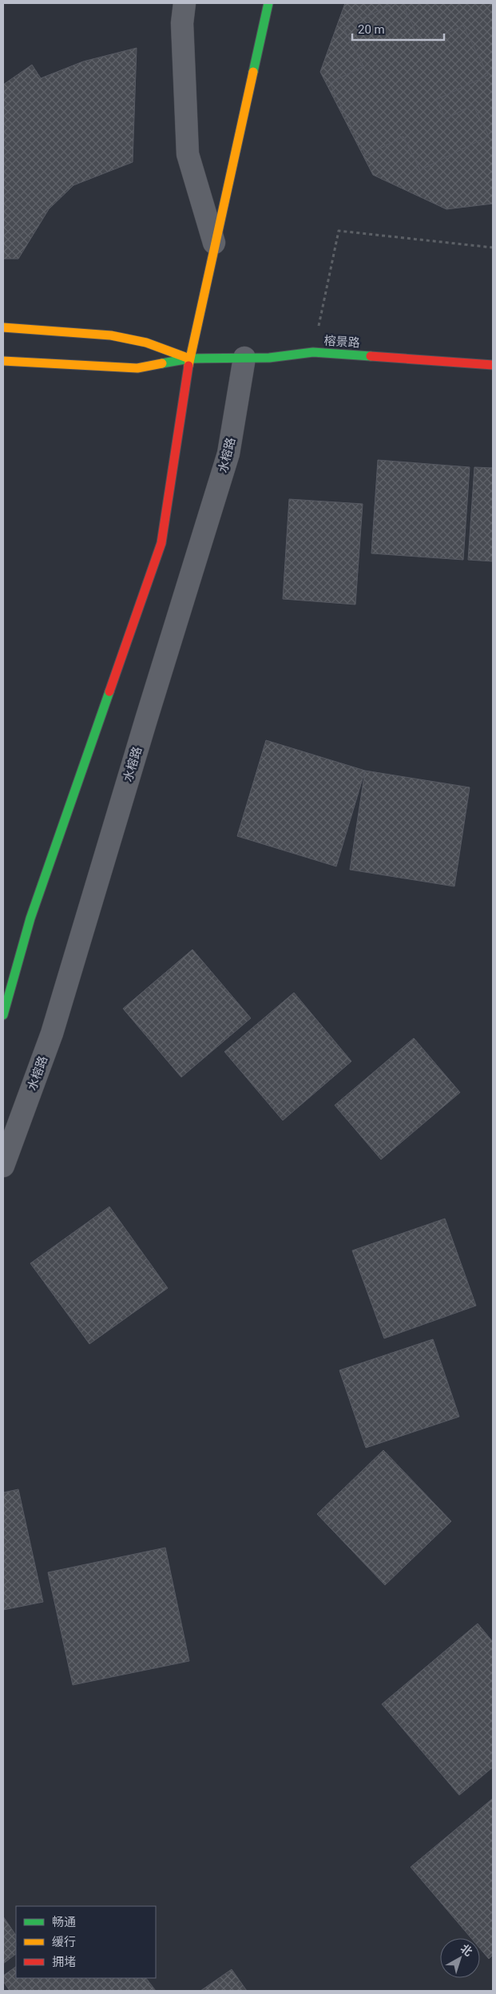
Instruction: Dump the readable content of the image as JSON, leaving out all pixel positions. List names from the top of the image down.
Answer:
{
  "streets": {
    "street": ["榕景路", "水榕路"]
  },
  "crossings": [
    ["榕景路", "水榕路"]
  ],
  "legend": ["畅通", "缓行", "拥堵"],
  "scale_bar": "20 m",
  "north": "top right"
}
